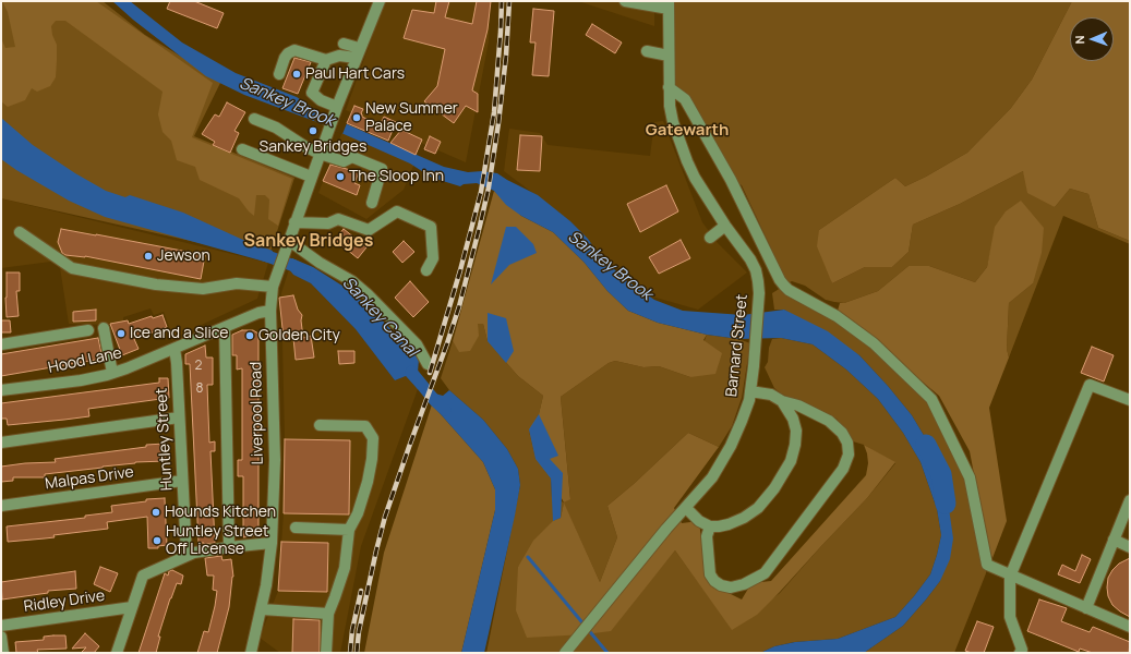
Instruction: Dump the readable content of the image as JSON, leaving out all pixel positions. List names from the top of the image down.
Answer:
{
  "streets": {
    "street": [
      "Barnard Street",
      "Hood Lane",
      "Liverpool Road",
      "Huntley Street",
      "Malpas Drive",
      "Ridley Drive"
    ]
  },
  "crossings": [
    ["Hood Lane", "Liverpool Road"],
    ["Hood Lane", "Huntley Street"],
    ["Huntley Street", "Malpas Drive"]
  ],
  "districts": ["Gatewarth", "Sankey Bridges"],
  "water": ["Sankey Brook", "Sankey Canal"],
  "places": [
    "Paul Hart Cars",
    "New Summer Palace",
    "Sankey Bridges",
    "The Sloop Inn",
    "Jewson",
    "Ice and a Slice",
    "Golden City",
    "Hounds Kitchen",
    "Huntley Street Off License"
  ],
  "house_numbers": ["2", "8"],
  "north": "left"
}
